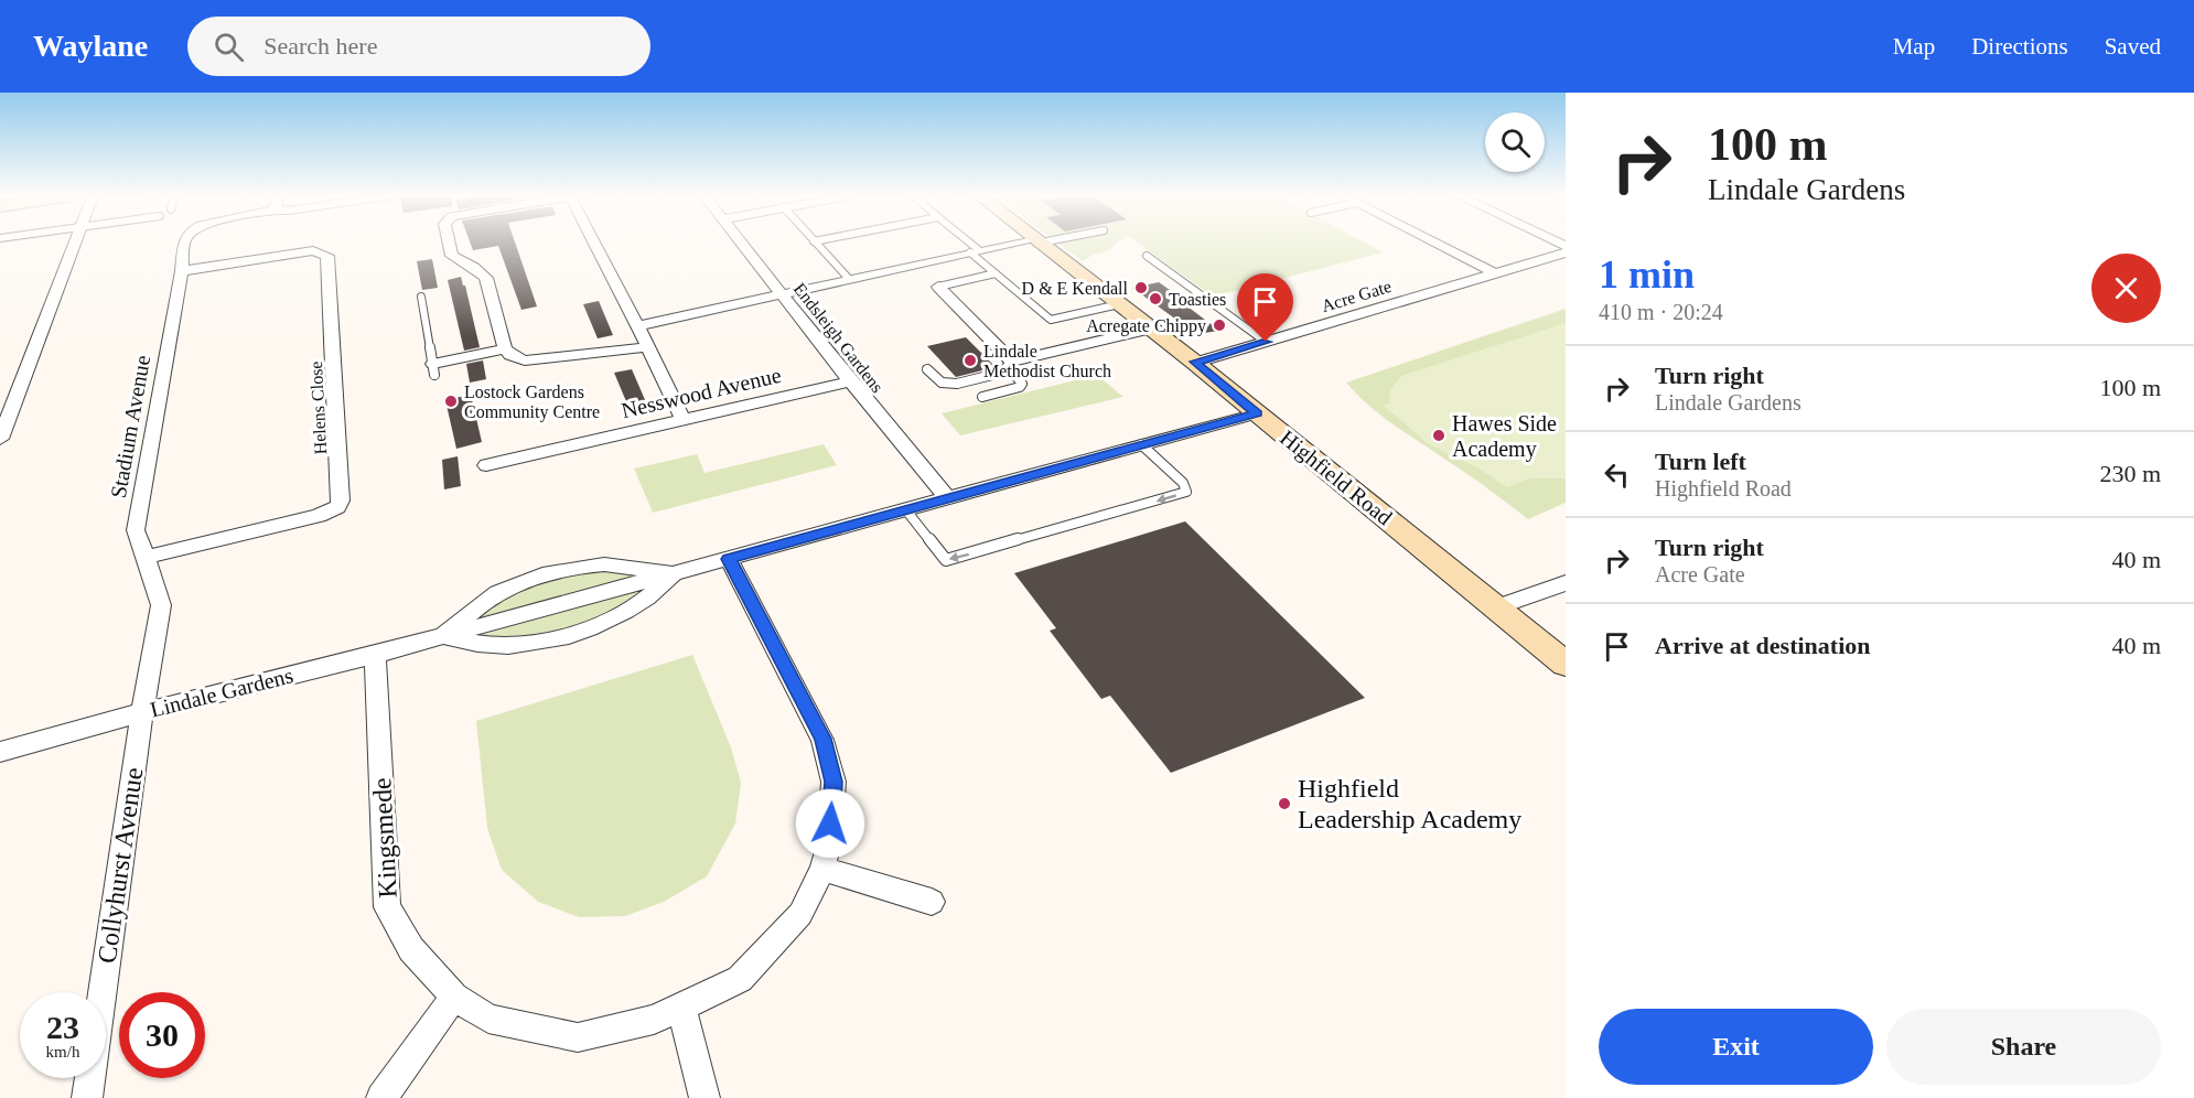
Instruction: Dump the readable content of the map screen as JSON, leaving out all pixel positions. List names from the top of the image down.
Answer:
{
  "streets": {
    "street": [
      "Acre Gate",
      "Endsleigh Gardens",
      "Nesswood Avenue",
      "Helens Close",
      "Stadium Avenue",
      "Highfield Road",
      "Lindale Gardens",
      "Kingsmede",
      "Collyhurst Avenue"
    ]
  },
  "crossings": [
    ["Acre Gate", "Highfield Road"],
    ["Endsleigh Gardens", "Nesswood Avenue"],
    ["Endsleigh Gardens", "Lindale Gardens"],
    ["Helens Close", "Stadium Avenue"],
    ["Stadium Avenue", "Lindale Gardens"],
    ["Stadium Avenue", "Collyhurst Avenue"],
    ["Highfield Road", "Lindale Gardens"],
    ["Lindale Gardens", "Kingsmede"],
    ["Lindale Gardens", "Collyhurst Avenue"]
  ],
  "places": [
    "D & E Kendall",
    "Toasties",
    "Acregate Chippy",
    "Lindale Methodist Church",
    "Lostock Gardens Community Centre",
    "Hawes Side Academy",
    "Highfield Leadership Academy"
  ],
  "page": {
    "header": "Waylane",
    "search": "Search here",
    "nav": ["Map", "Directions", "Saved"],
    "turn": ["100 m", "Lindale Gardens"],
    "heading": ["1 min", "410 m · 20:24"],
    "list": [
      {
        "name": "Turn right",
        "note": "Lindale Gardens",
        "value": "100 m"
      },
      {
        "name": "Turn left",
        "note": "Highfield Road",
        "value": "230 m"
      },
      {
        "name": "Turn right",
        "note": "Acre Gate",
        "value": "40 m"
      },
      {
        "name": "Arrive at destination",
        "value": "40 m"
      }
    ],
    "speed": "23 km/h",
    "limit": "30",
    "buttons": ["Exit", "Share"]
  }
}
